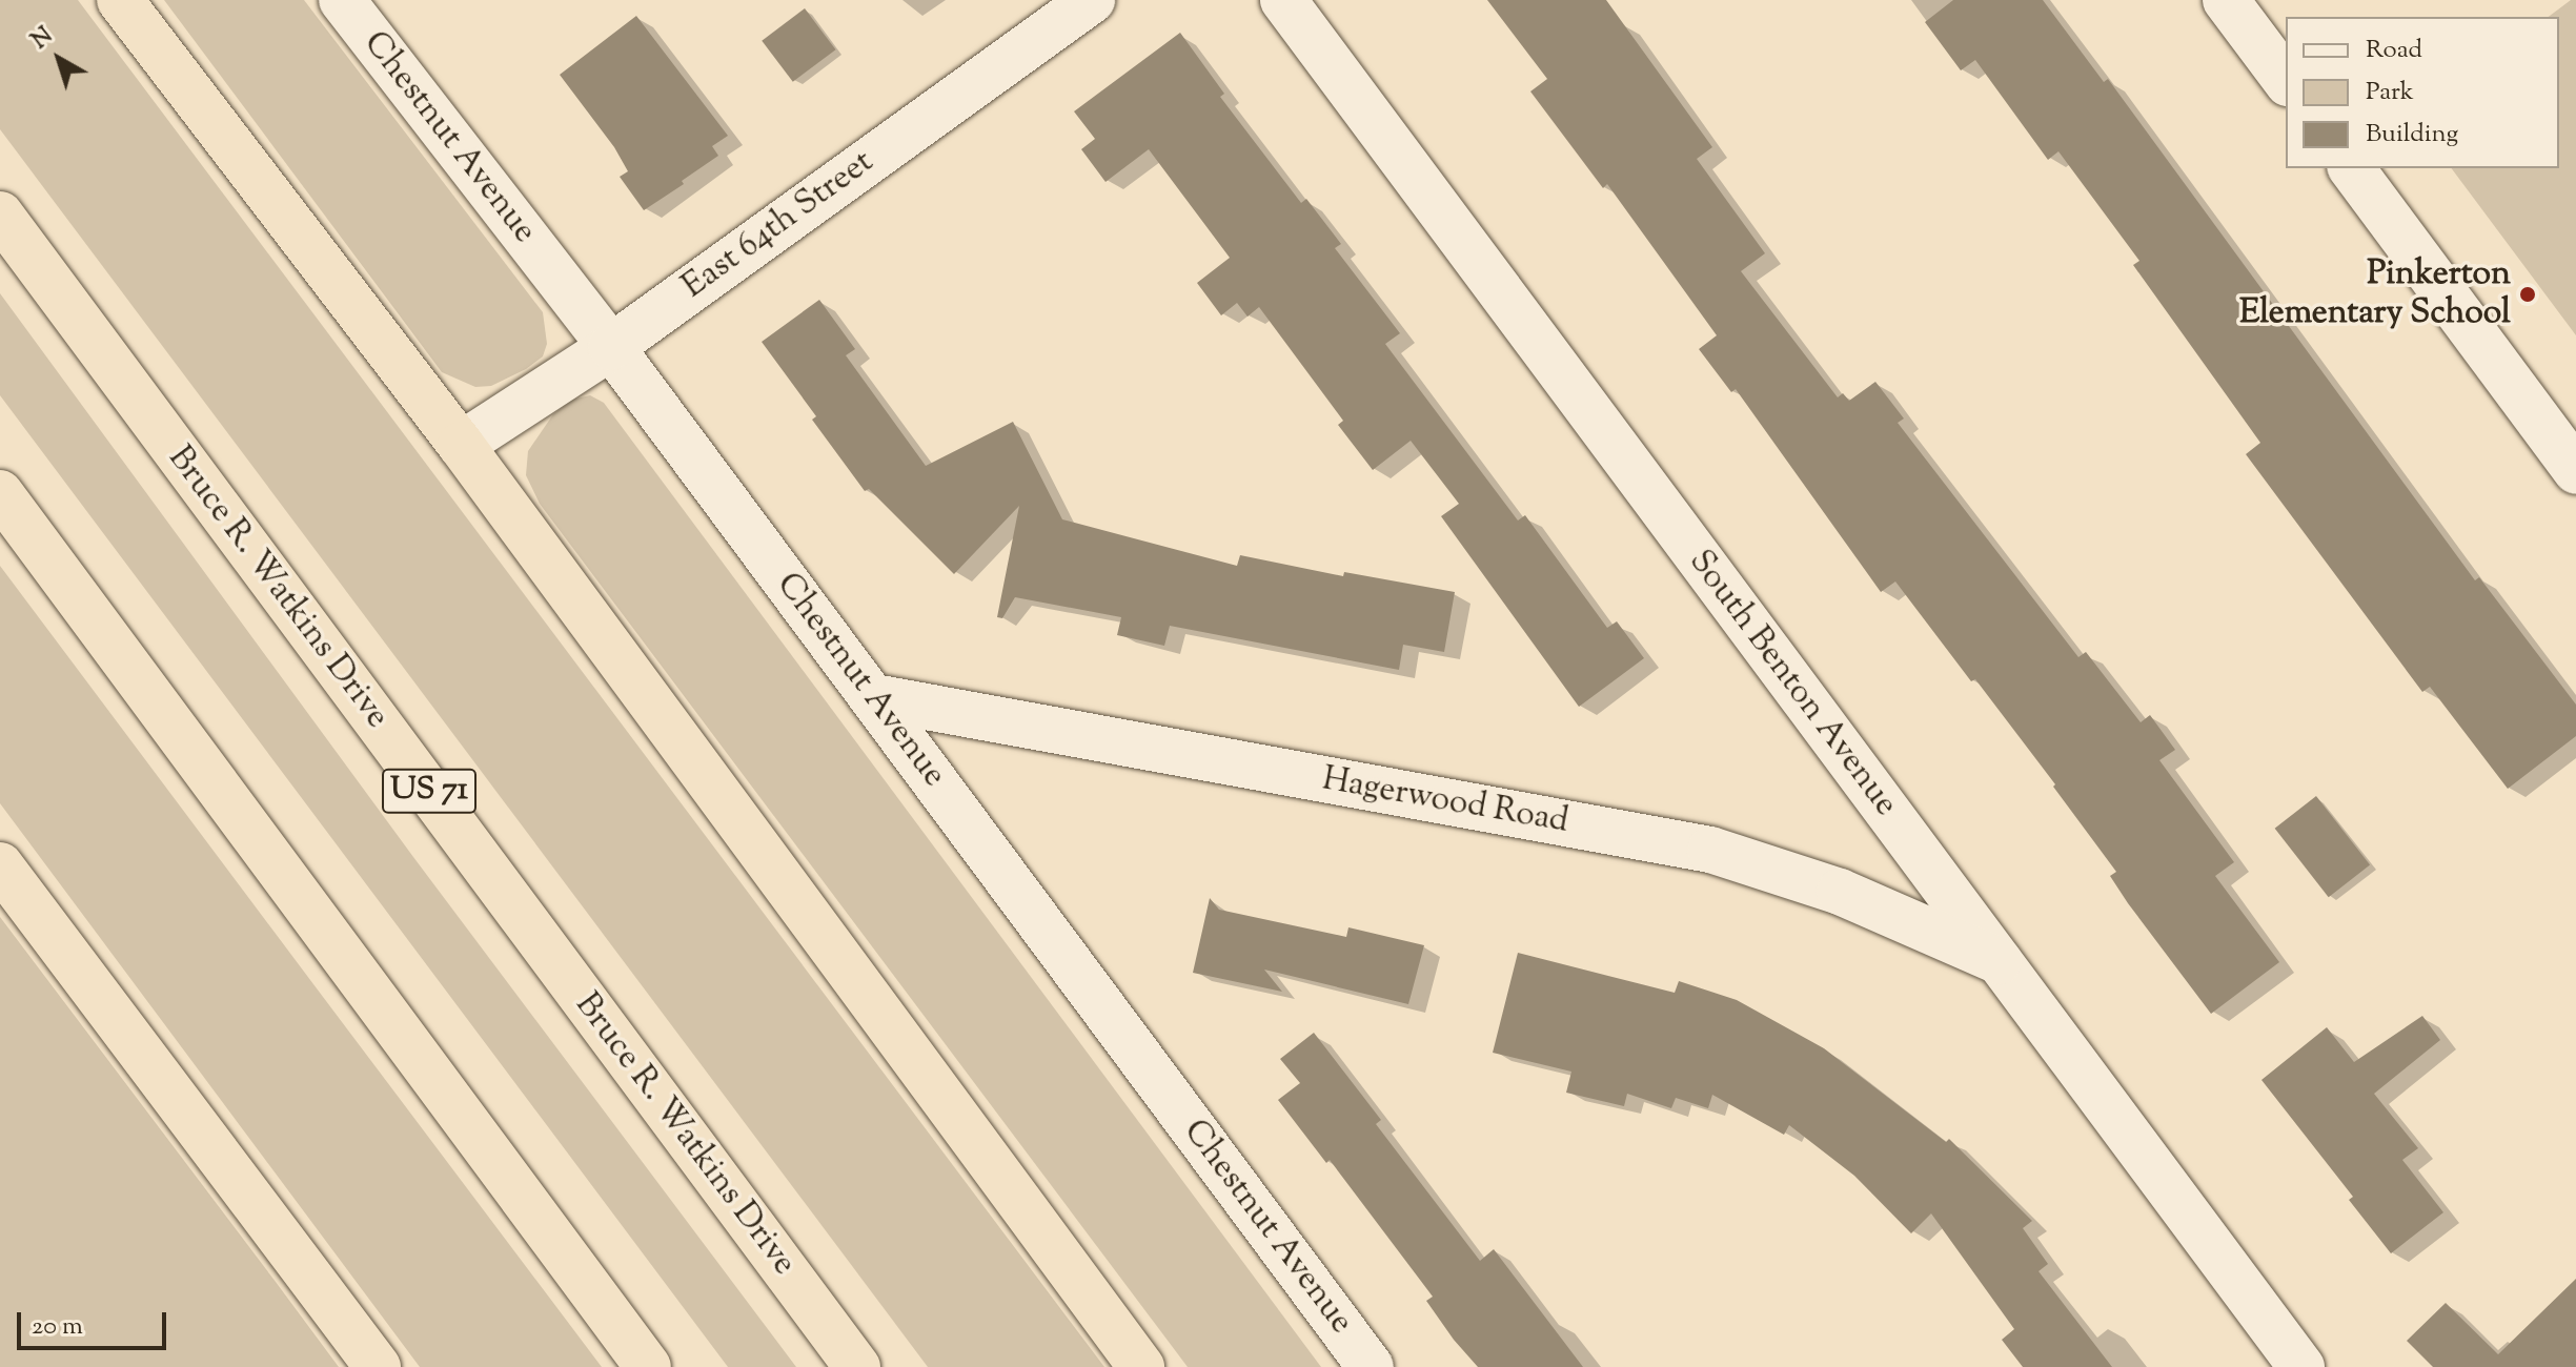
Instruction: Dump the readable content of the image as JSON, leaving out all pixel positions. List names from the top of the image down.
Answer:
{
  "streets": {
    "highway": ["Bruce R. Watkins Drive", "US 71"],
    "street": [
      "Chestnut Avenue",
      "East 64th Street",
      "South Benton Avenue",
      "Hagerwood Road"
    ]
  },
  "crossings": [
    ["Chestnut Avenue", "East 64th Street"],
    ["Chestnut Avenue", "Hagerwood Road"],
    ["South Benton Avenue", "Hagerwood Road"]
  ],
  "places": ["Pinkerton Elementary School"],
  "legend": ["Road", "Park", "Building"],
  "scale_bar": "20 m",
  "north": "top left"
}
